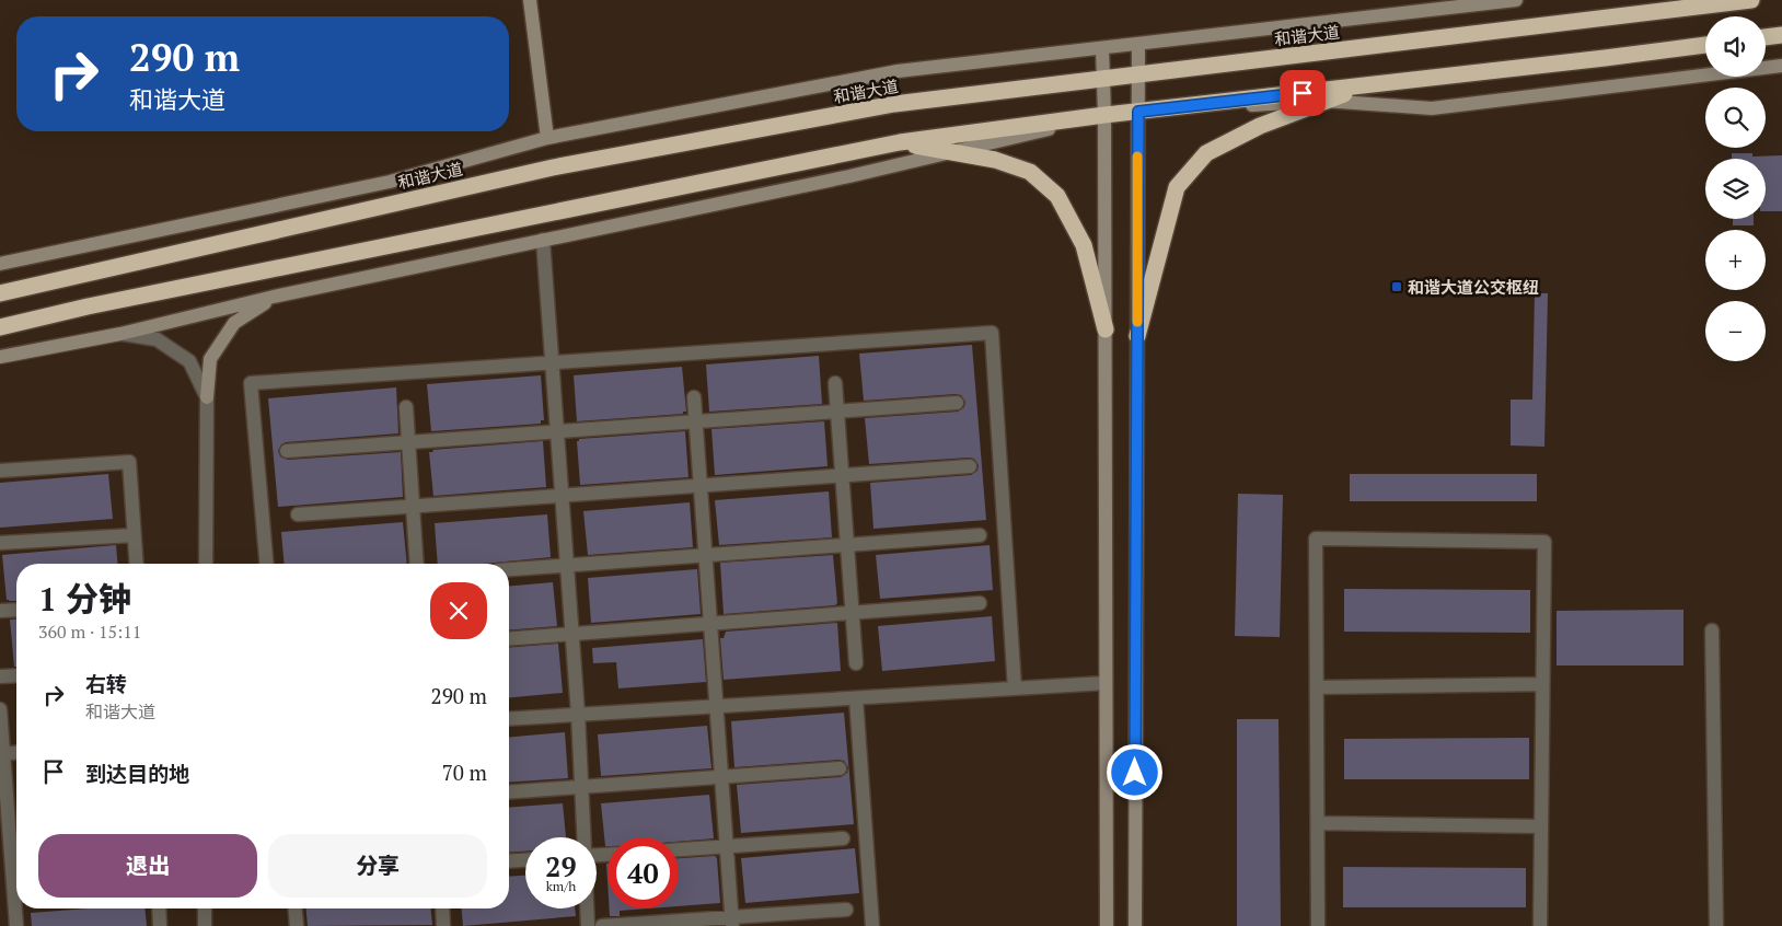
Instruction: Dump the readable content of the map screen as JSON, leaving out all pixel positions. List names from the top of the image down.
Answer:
{
  "streets": {
    "highway": ["和谐大道"]
  },
  "places": {
    "transit": ["和谐大道公交枢纽"]
  },
  "page": {
    "map_buttons": ["+", "−"],
    "turn": ["290 m", "和谐大道"],
    "heading": ["1 分钟", "360 m · 15:11"],
    "list": [
      {
        "name": "右转",
        "note": "和谐大道",
        "value": "290 m"
      },
      {
        "name": "到达目的地",
        "value": "70 m"
      }
    ],
    "buttons": ["退出", "分享"],
    "speed": "29 km/h",
    "limit": "40"
  }
}
